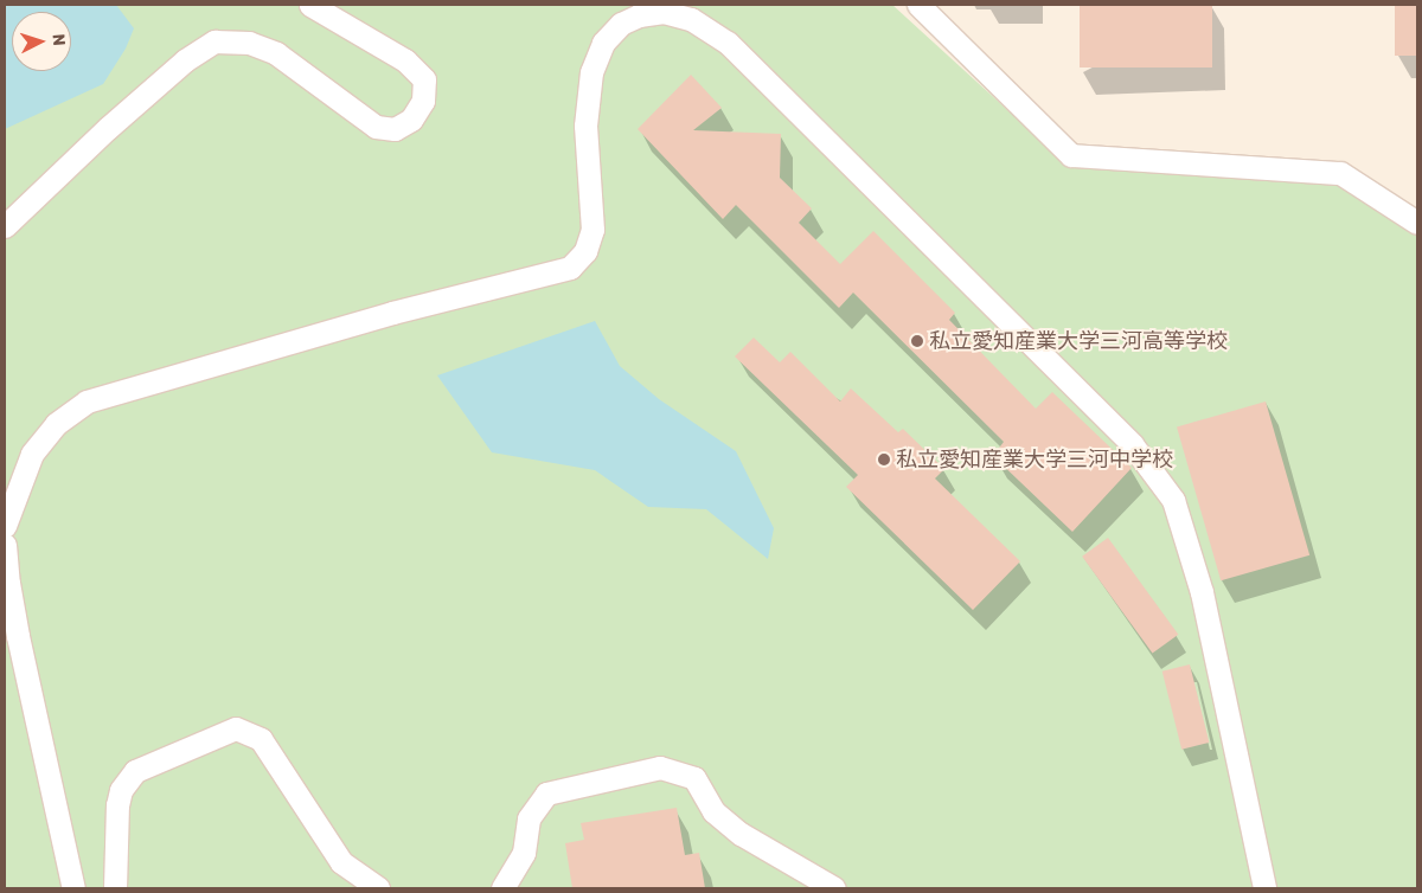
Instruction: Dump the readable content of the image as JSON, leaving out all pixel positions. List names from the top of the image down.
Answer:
{
  "places": ["私立愛知産業大学三河高等学校", "私立愛知産業大学三河中学校"],
  "north": "right"
}
